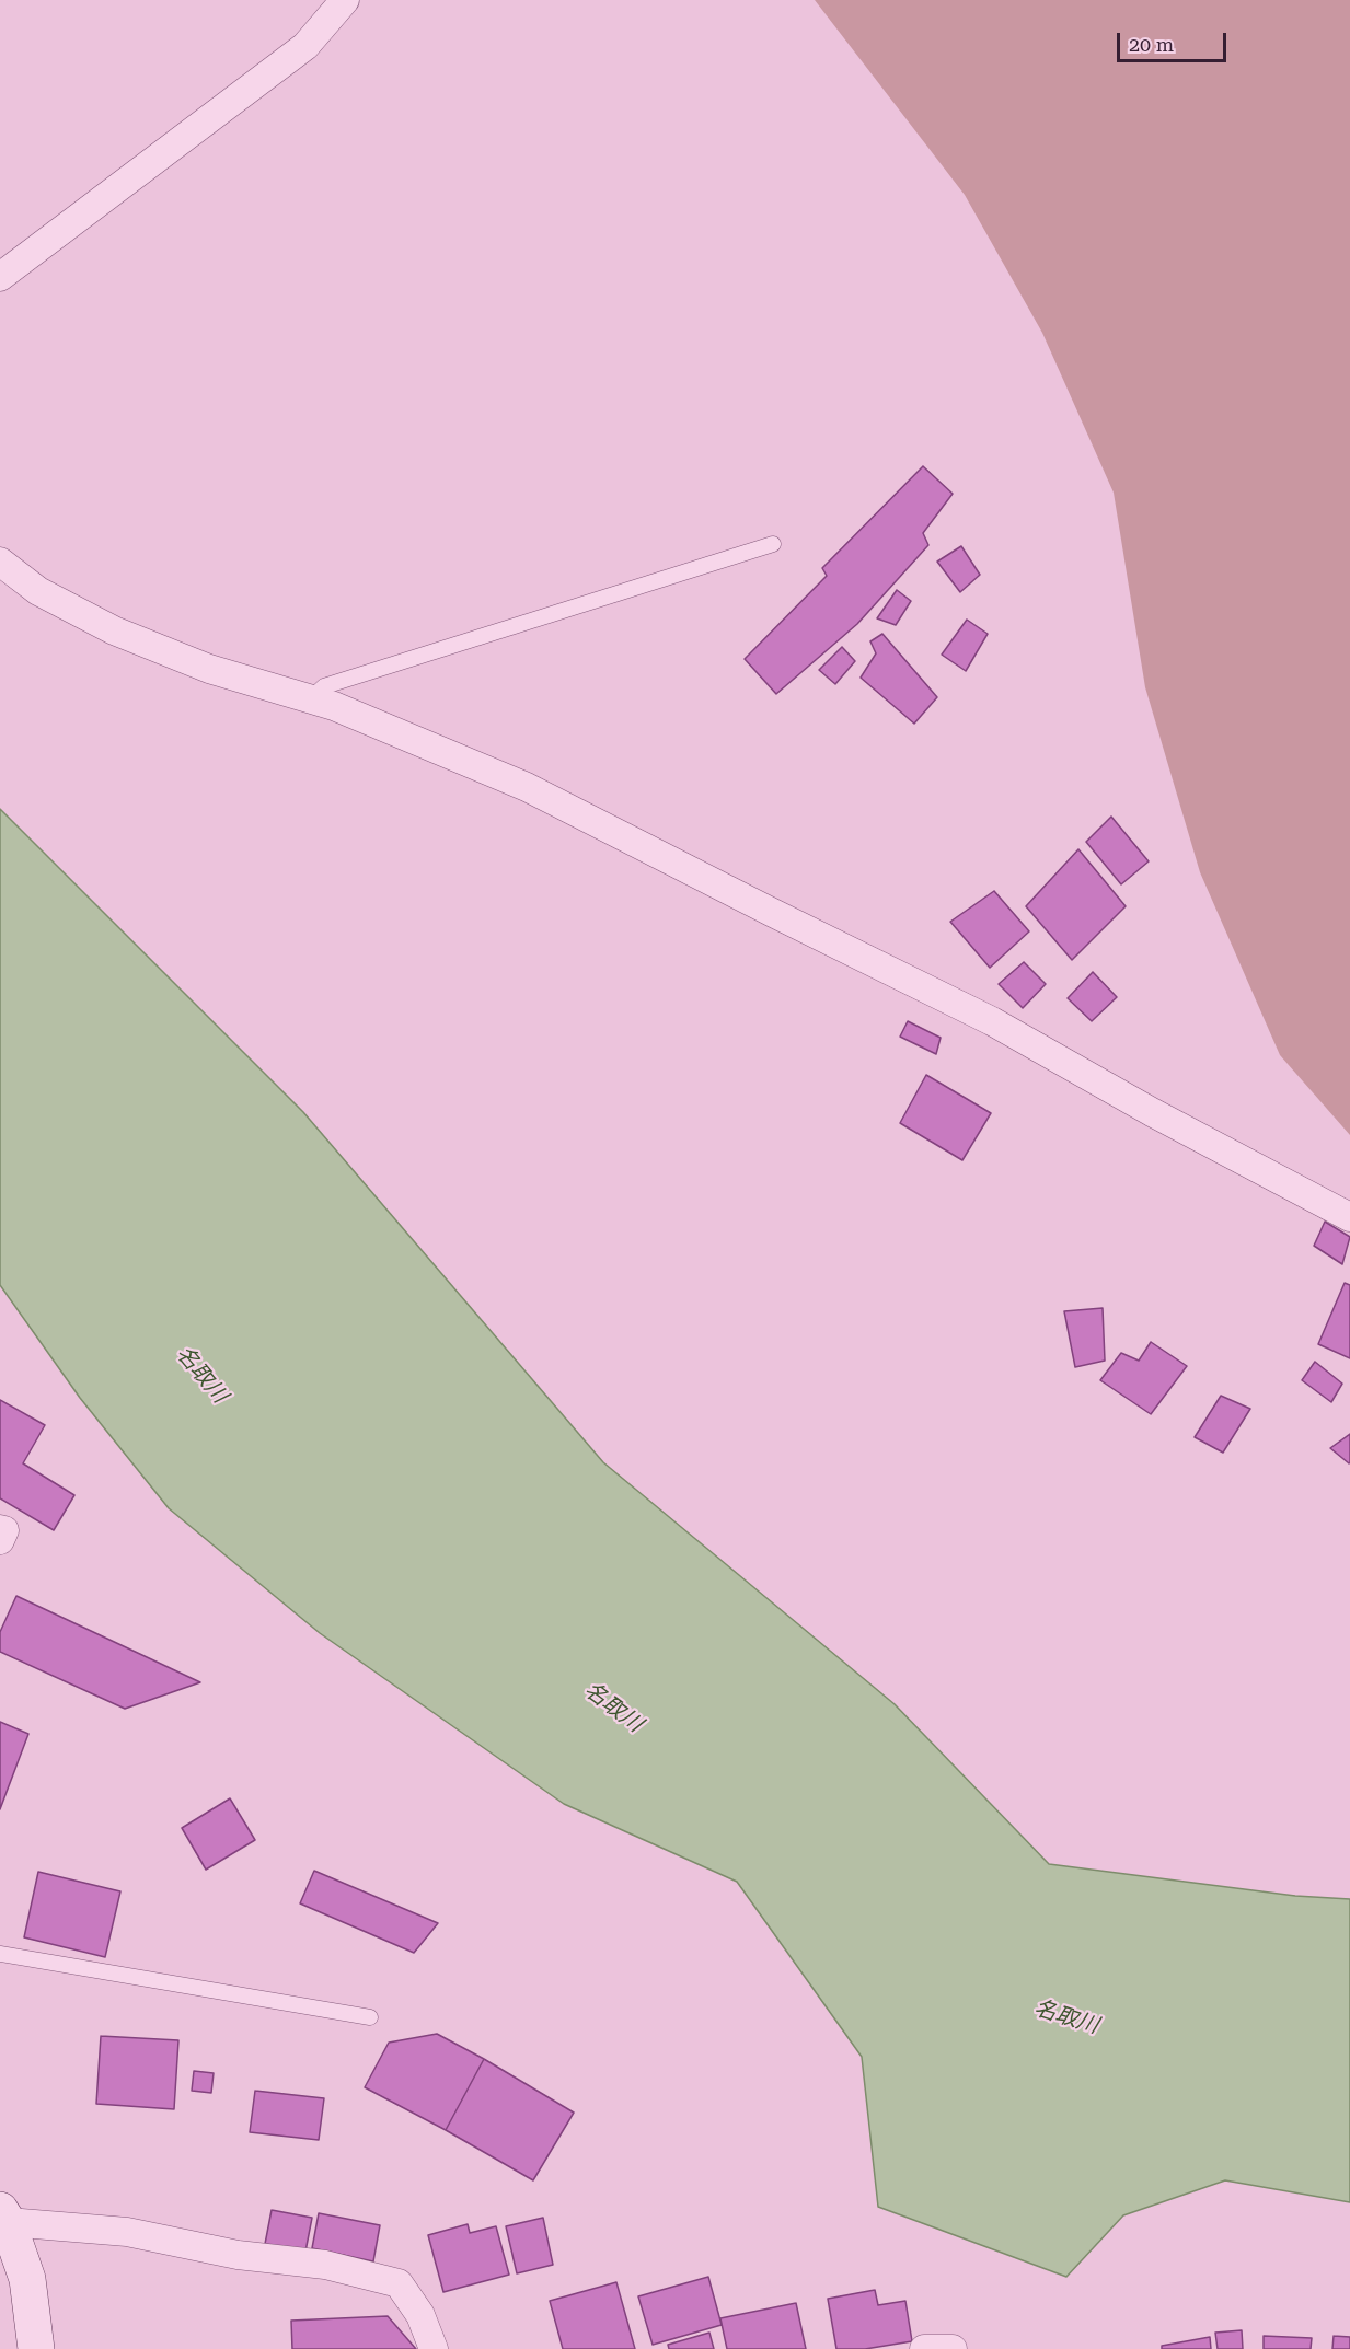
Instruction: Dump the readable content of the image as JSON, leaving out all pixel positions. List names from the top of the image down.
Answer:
{
  "water": ["名取川"],
  "scale_bar": "20 m"
}
